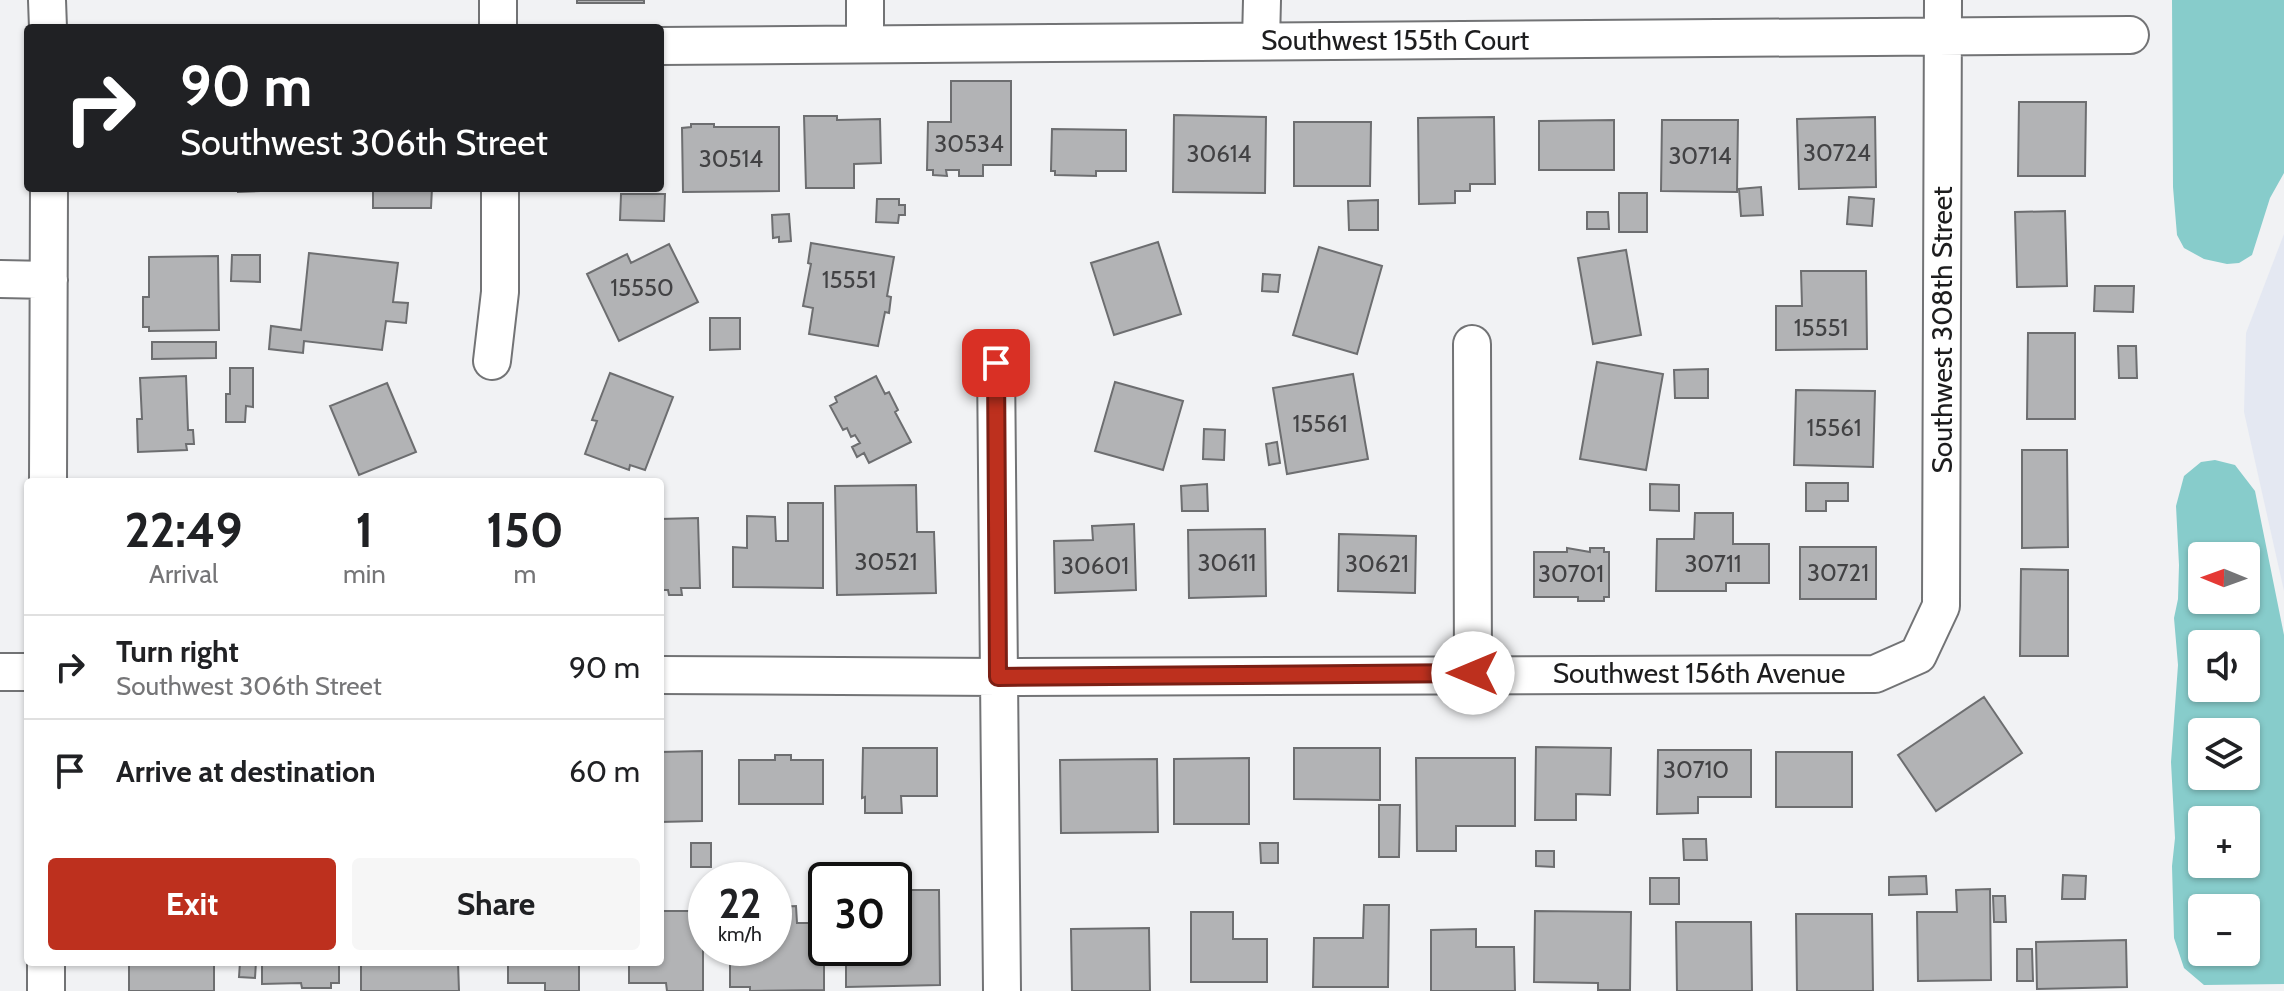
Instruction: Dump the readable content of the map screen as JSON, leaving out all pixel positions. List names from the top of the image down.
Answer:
{
  "streets": {
    "street": ["Southwest 155th Court", "Southwest 308th Street", "Southwest 156th Avenue"]
  },
  "crossings": [
    ["Southwest 155th Court", "Southwest 308th Street"],
    ["Southwest 308th Street", "Southwest 156th Avenue"]
  ],
  "house_numbers": [
    "30534",
    "30724",
    "30614",
    "30714",
    "30514",
    "15551",
    "15550",
    "15551",
    "15561",
    "15561",
    "30521",
    "30611",
    "30621",
    "30711",
    "30601",
    "30721",
    "30701",
    "30710"
  ],
  "north": "left",
  "page": {
    "turn": ["90 m", "Southwest 306th Street"],
    "eta": [
      "22:49",
      "Arrival",
      "1",
      "min",
      "150",
      "m"
    ],
    "map_buttons": ["+", "−"],
    "list": [
      {
        "name": "Turn right",
        "note": "Southwest 306th Street",
        "value": "90 m"
      },
      {
        "name": "Arrive at destination",
        "value": "60 m"
      }
    ],
    "buttons": ["Exit", "Share"],
    "speed": "22 km/h",
    "limit": "30"
  }
}
